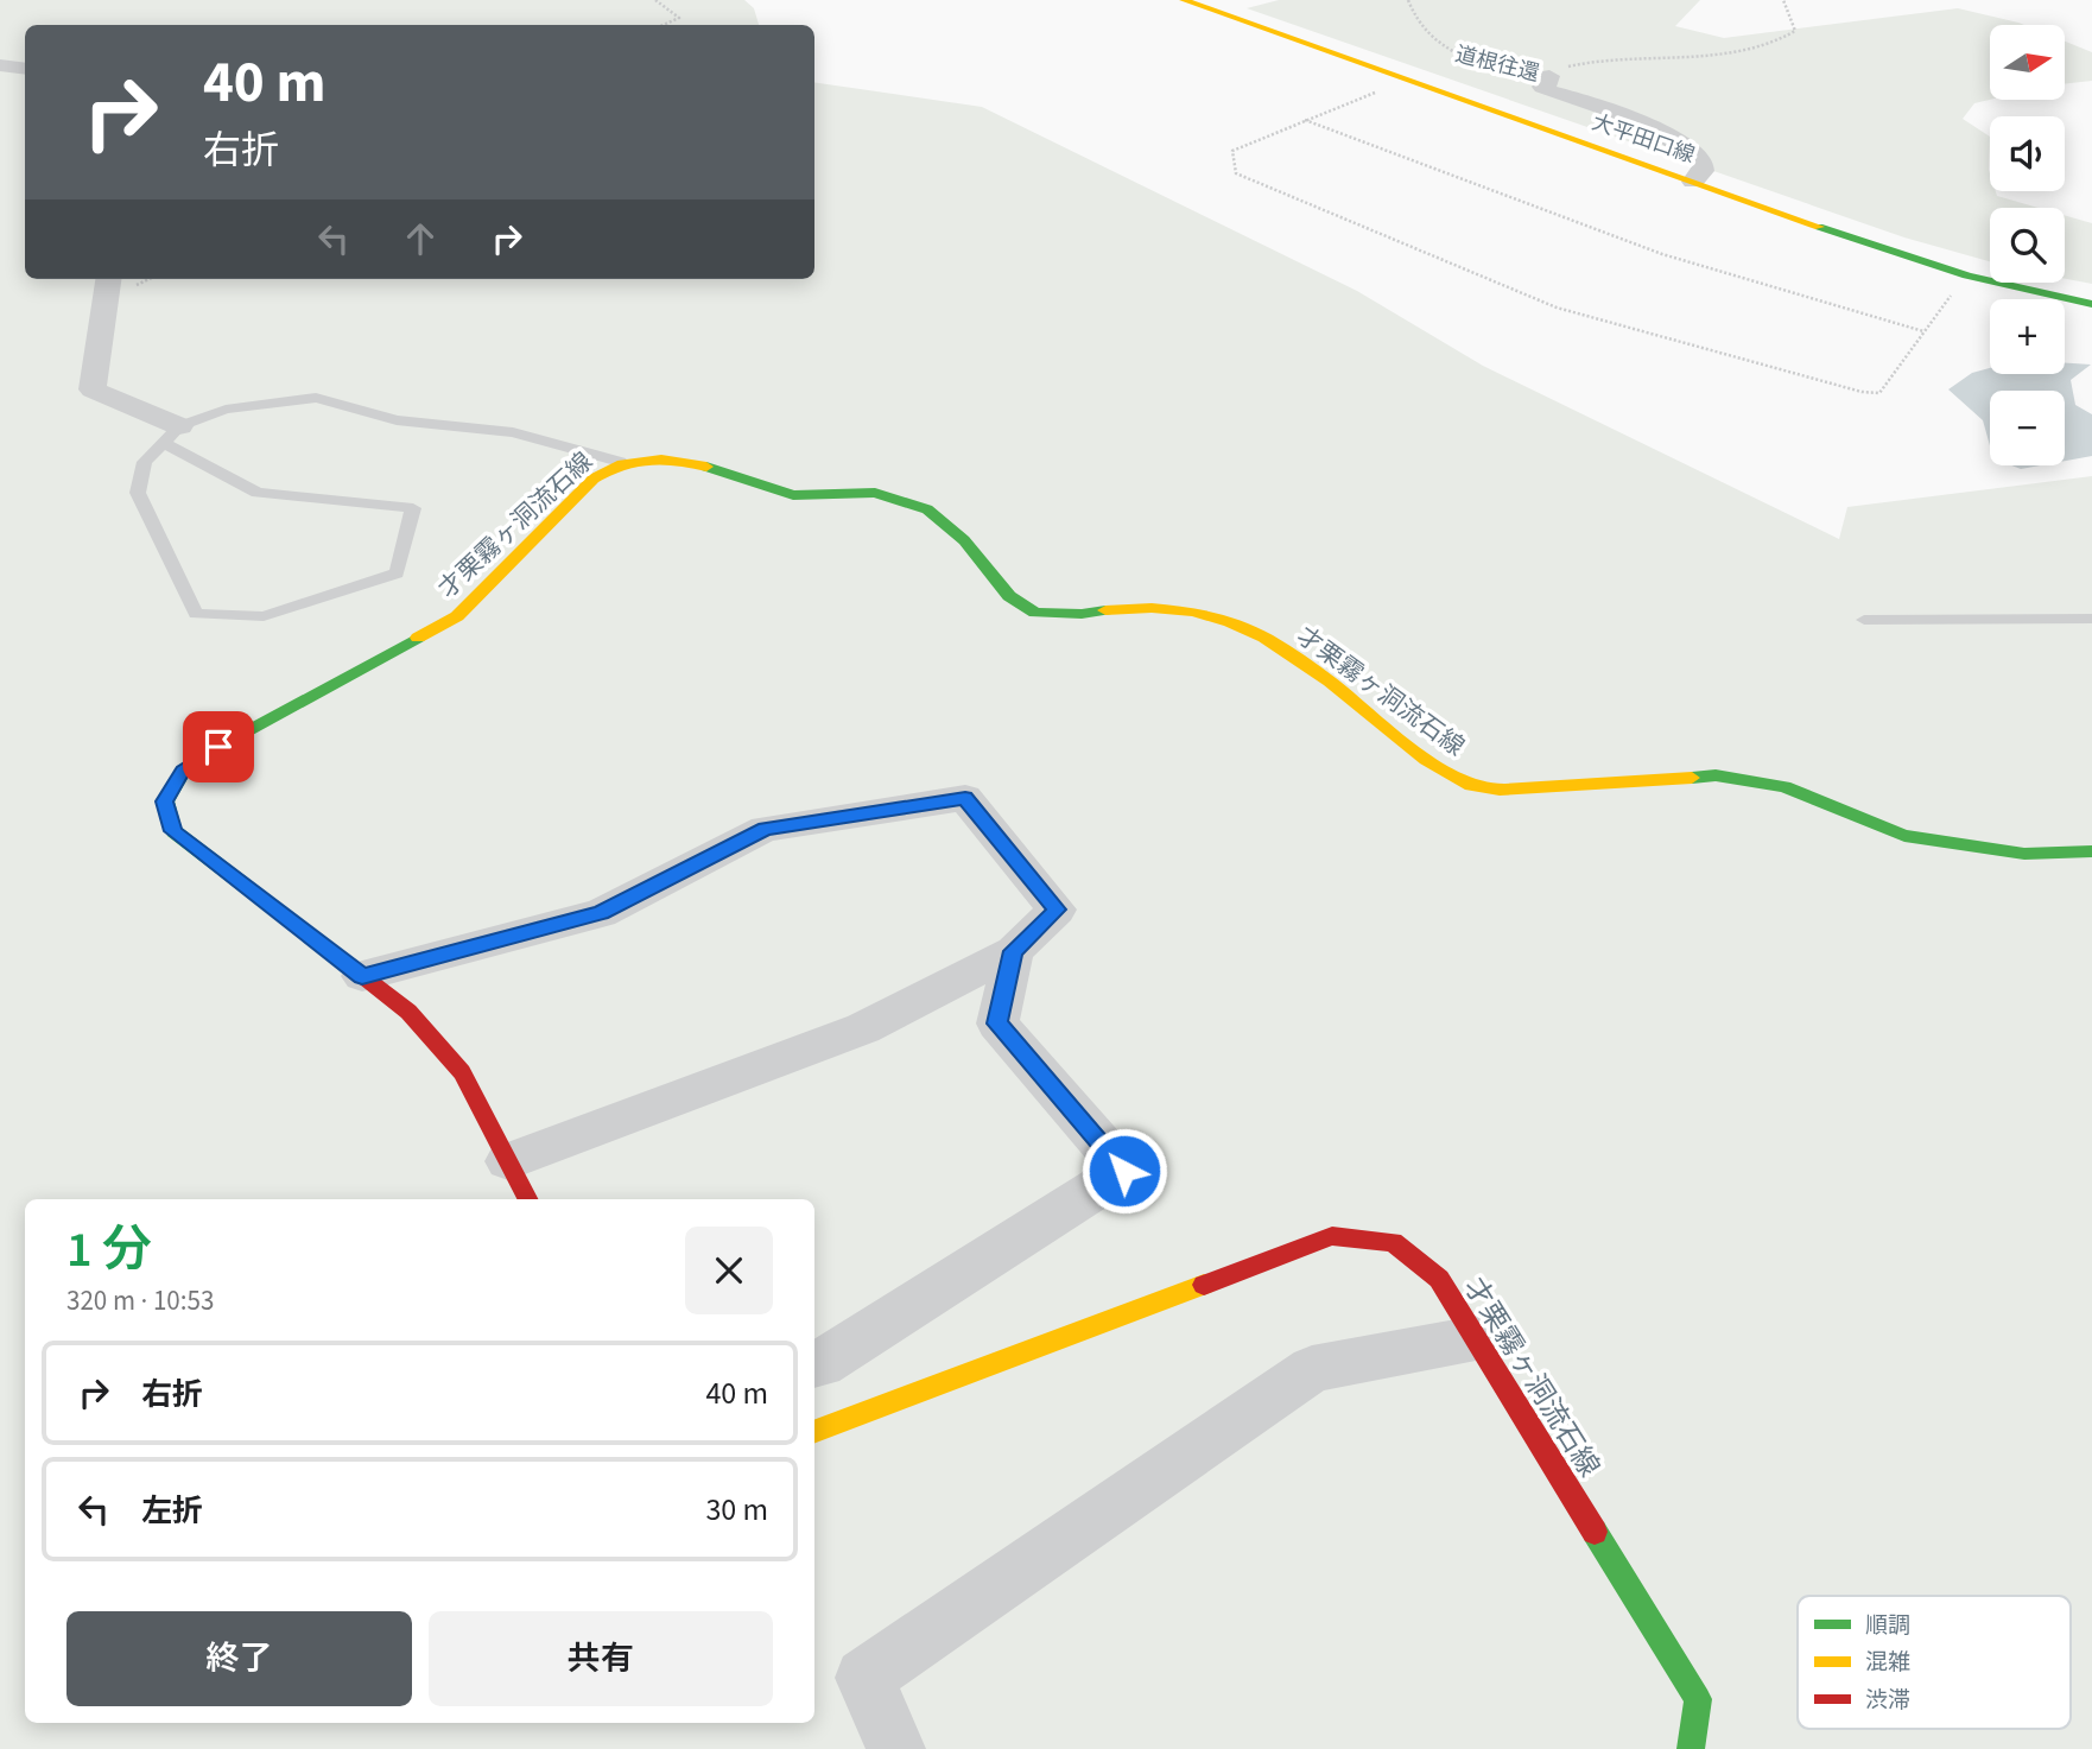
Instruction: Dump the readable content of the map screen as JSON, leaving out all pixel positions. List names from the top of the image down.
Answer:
{
  "streets": {
    "street": ["道根往還", "大平田口線", "才栗霧ヶ洞流石線"]
  },
  "crossings": [
    ["道根往還", "大平田口線"]
  ],
  "legend": ["順調", "混雑", "渋滞"],
  "north": "right",
  "page": {
    "map_buttons": ["+", "−"],
    "turn": ["40 m", "右折"],
    "heading": ["1 分", "320 m · 10:53"],
    "list": [
      {
        "name": "右折",
        "value": "40 m"
      },
      {
        "name": "左折",
        "value": "30 m"
      }
    ],
    "buttons": ["終了", "共有"]
  }
}
